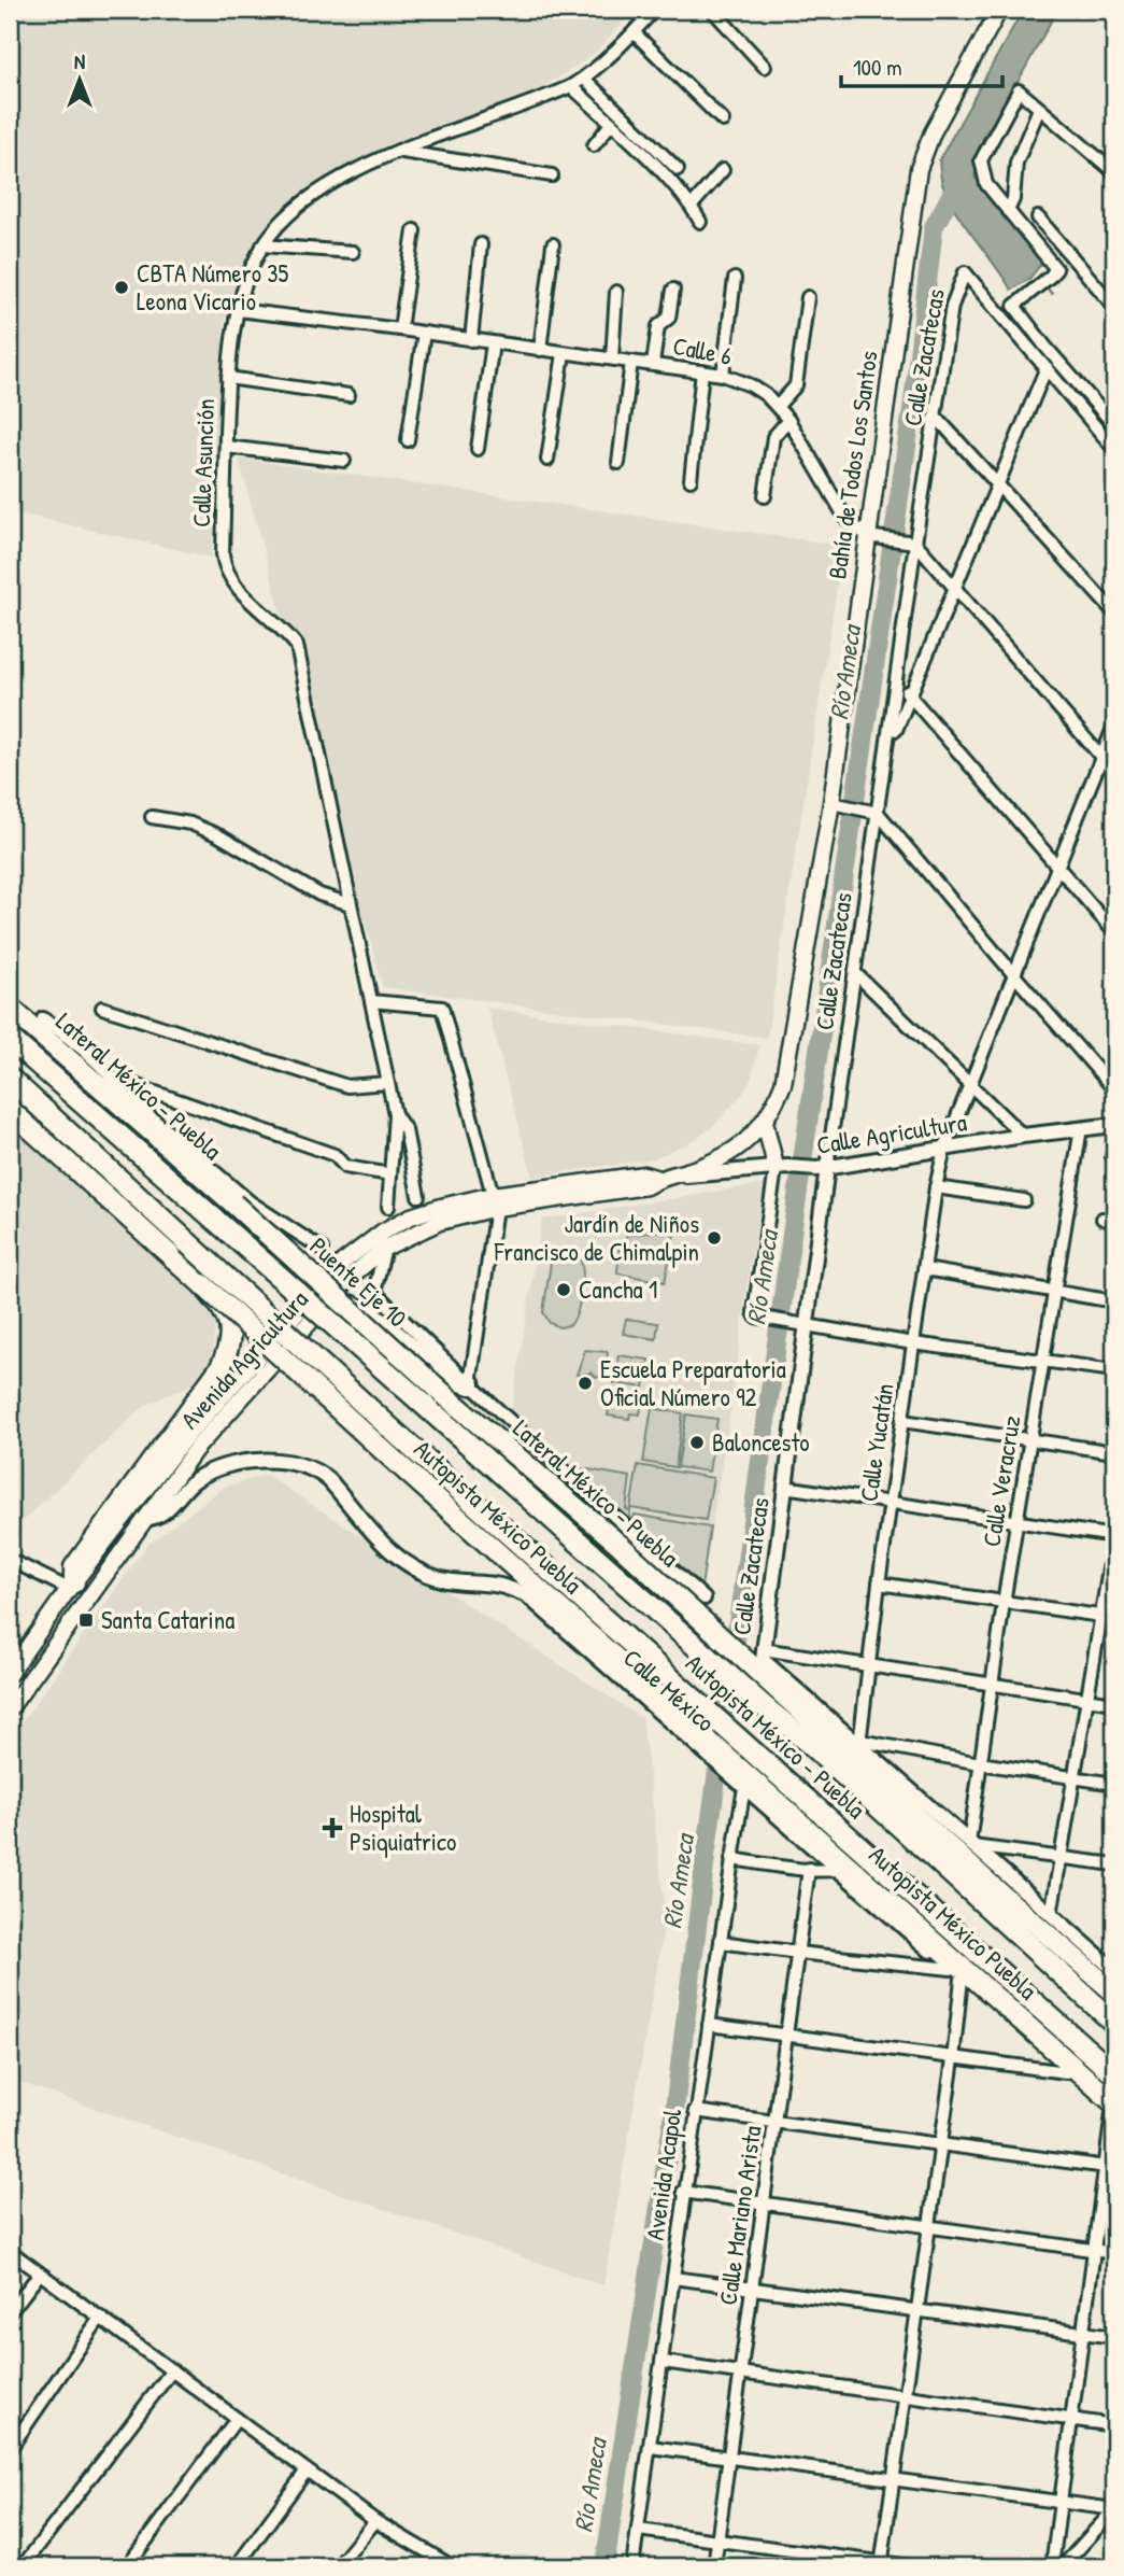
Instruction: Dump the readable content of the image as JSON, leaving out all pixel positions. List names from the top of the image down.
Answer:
{
  "streets": {
    "highway": [
      "Lateral México - Puebla",
      "Puente Eje 10",
      "Autopista México Puebla",
      "Autopista México - Puebla"
    ],
    "main road": ["Bahía de Todos Los Santos", "Avenida Agricultura"],
    "street": [
      "Calle 6",
      "Calle Zacatecas",
      "Calle Asunción",
      "Calle Agricultura",
      "Calle Yucatán",
      "Calle Veracruz",
      "Calle México",
      "Avenida Acapol",
      "Calle Mariano Arista"
    ]
  },
  "crossings": [
    ["Calle 6", "Calle Asunción"],
    ["Calle 6", "Bahía de Todos Los Santos"],
    ["Calle Zacatecas", "Calle Agricultura"],
    ["Bahía de Todos Los Santos", "Calle Agricultura"],
    ["Bahía de Todos Los Santos", "Avenida Agricultura"],
    ["Lateral México - Puebla", "Puente Eje 10"],
    ["Lateral México - Puebla", "Autopista México - Puebla"],
    ["Calle Agricultura", "Avenida Agricultura"],
    ["Calle Agricultura", "Calle Yucatán"],
    ["Calle Agricultura", "Calle Veracruz"],
    ["Puente Eje 10", "Autopista México - Puebla"],
    ["Avenida Agricultura", "Calle México"],
    ["Autopista México Puebla", "Calle México"],
    ["Autopista México Puebla", "Autopista México - Puebla"],
    ["Autopista México Puebla", "Avenida Acapol"]
  ],
  "water": ["Río Ameca"],
  "places": {
    "other": [
      "CBTA Número 35 Leona Vicario",
      "Jardín de Niños Francisco de Chimalpin",
      "Cancha 1",
      "Escuela Preparatoria Oficial Número 92",
      "Baloncesto"
    ],
    "transit": ["Santa Catarina"],
    "health": ["Hospital Psiquiatrico"]
  },
  "scale_bar": "100 m",
  "north": "top"
}
